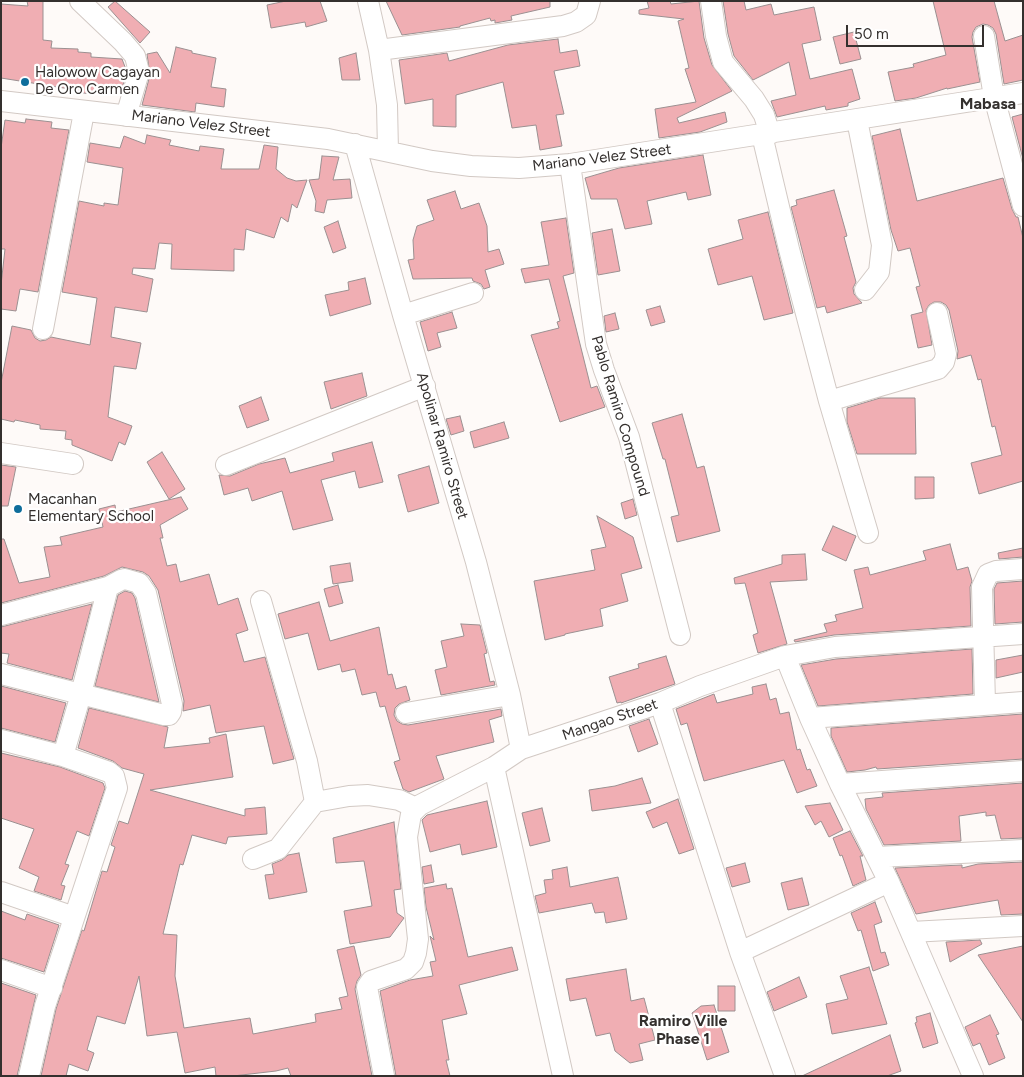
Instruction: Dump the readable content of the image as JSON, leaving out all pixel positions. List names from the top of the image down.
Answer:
{
  "streets": {
    "street": [
      "Mariano Velez Street",
      "Pablo Ramiro Compound",
      "Apolinar Ramiro Street",
      "Mangao Street"
    ]
  },
  "crossings": [
    ["Mariano Velez Street", "Pablo Ramiro Compound"],
    ["Mariano Velez Street", "Apolinar Ramiro Street"],
    ["Apolinar Ramiro Street", "Mangao Street"]
  ],
  "districts": ["Mabasa", "Ramiro Ville Phase 1"],
  "places": ["Halowow Cagayan De Oro Carmen", "Macanhan Elementary School"],
  "scale_bar": "50 m"
}
